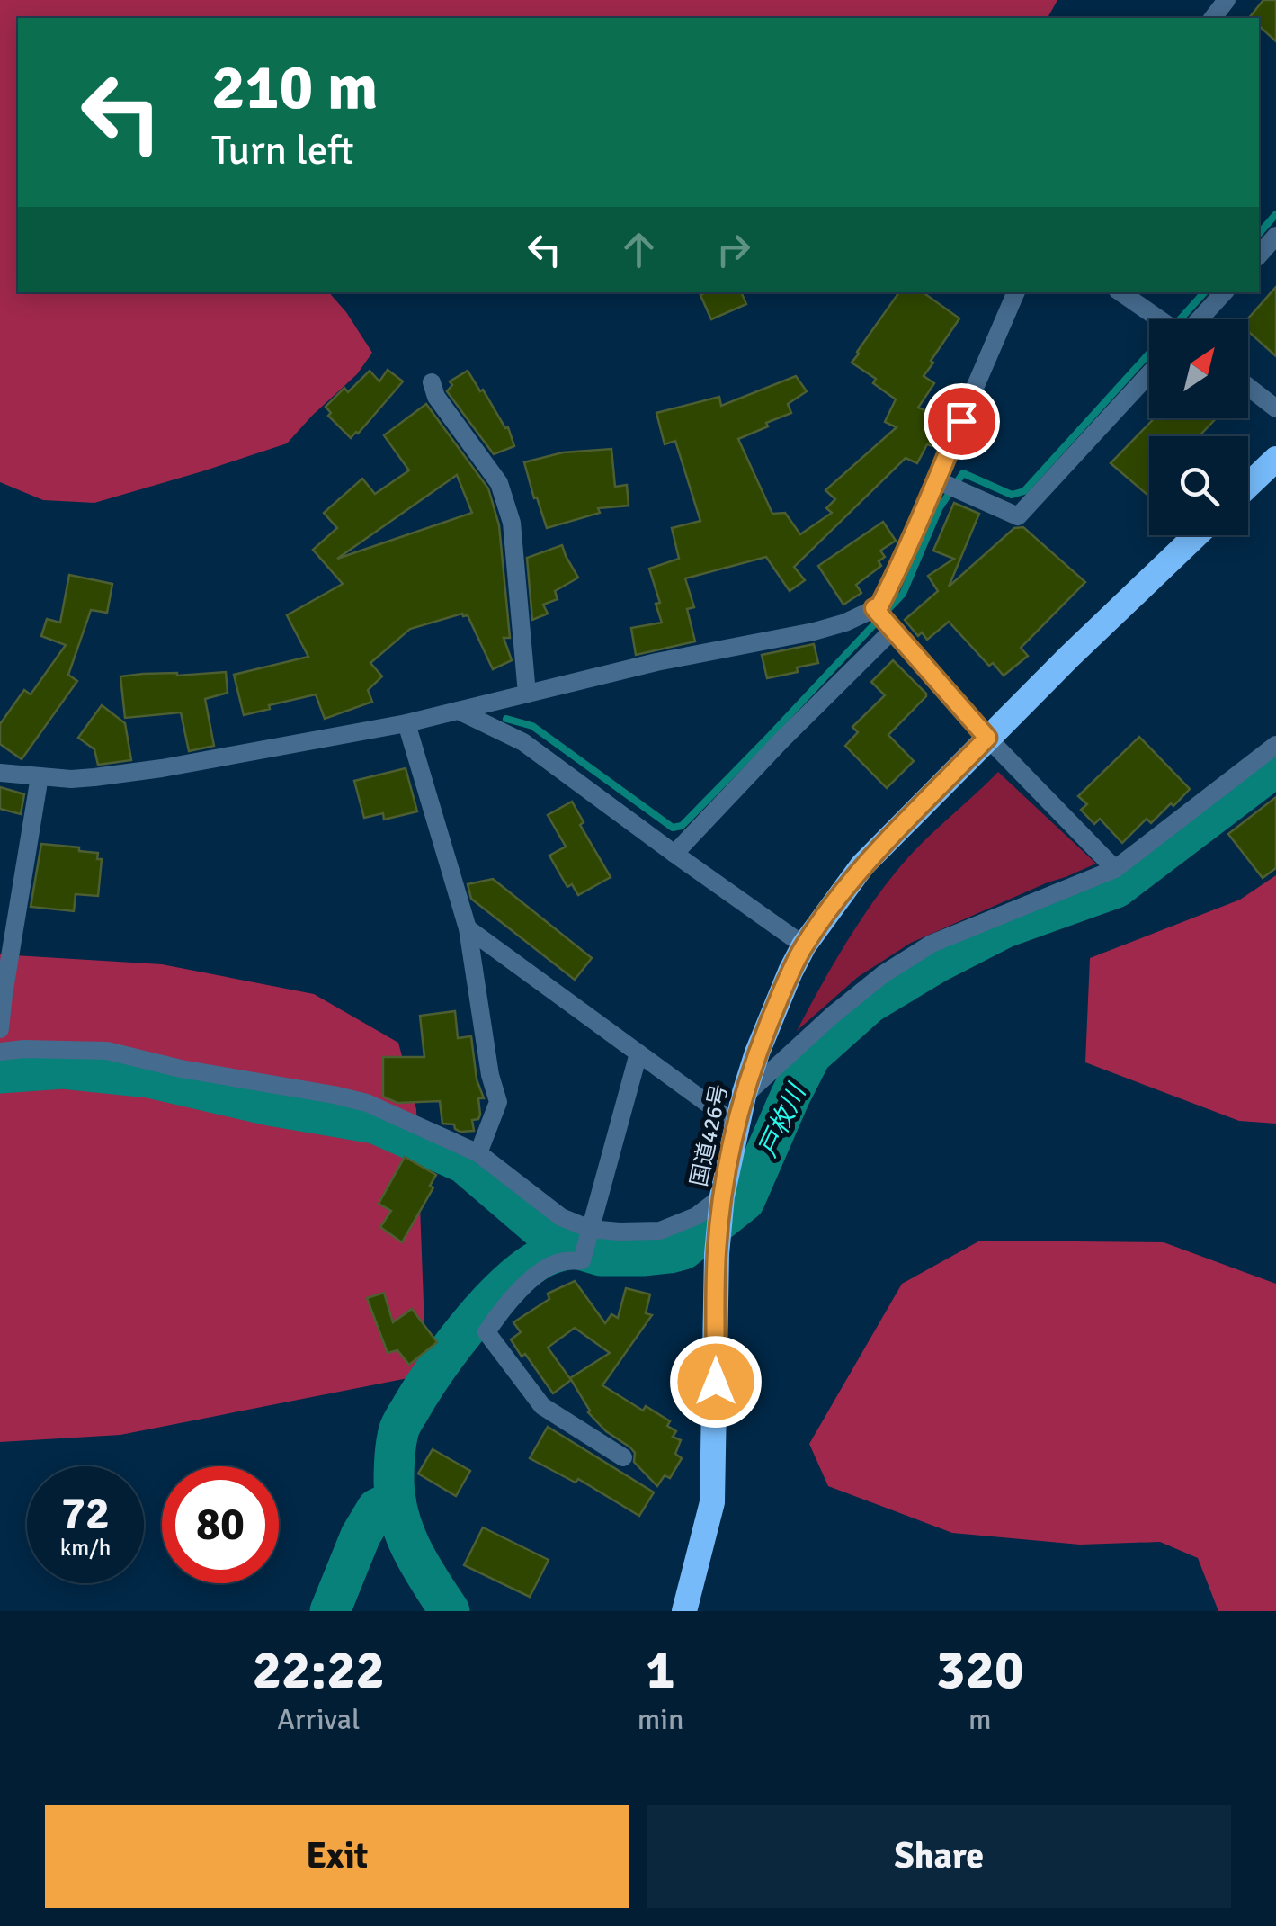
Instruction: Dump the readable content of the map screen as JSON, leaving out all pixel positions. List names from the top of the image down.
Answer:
{
  "streets": {
    "highway": ["国道426号"]
  },
  "water": ["戸枚川"],
  "north": "top right",
  "page": {
    "turn": ["210 m", "Turn left"],
    "speed": "72 km/h",
    "limit": "80",
    "eta": [
      "22:22",
      "Arrival",
      "1",
      "min",
      "320",
      "m"
    ],
    "buttons": ["Exit", "Share"]
  }
}
